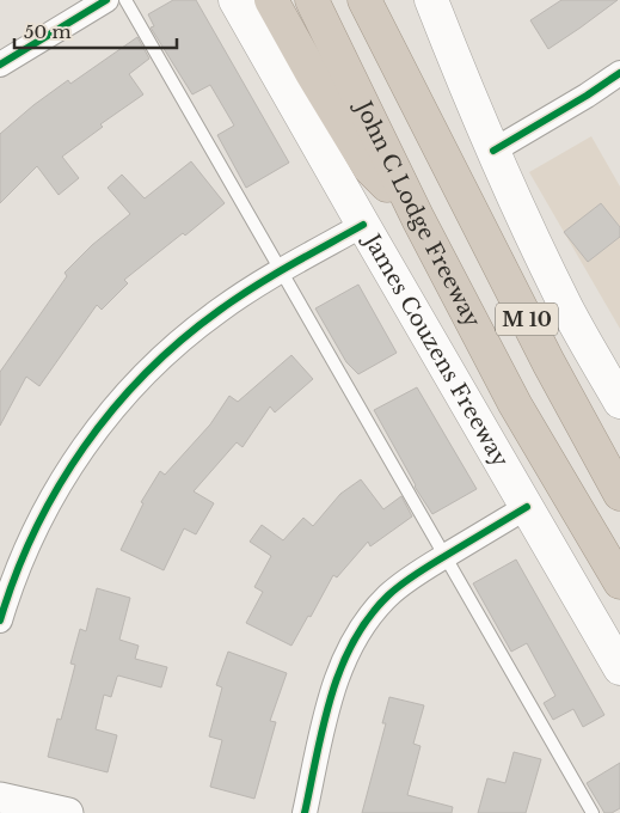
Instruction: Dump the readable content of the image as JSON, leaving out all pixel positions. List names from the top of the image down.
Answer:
{
  "streets": {
    "highway": ["John C Lodge Freeway", "M 10"],
    "main road": ["James Couzens Freeway"]
  },
  "scale_bar": "50 m"
}
